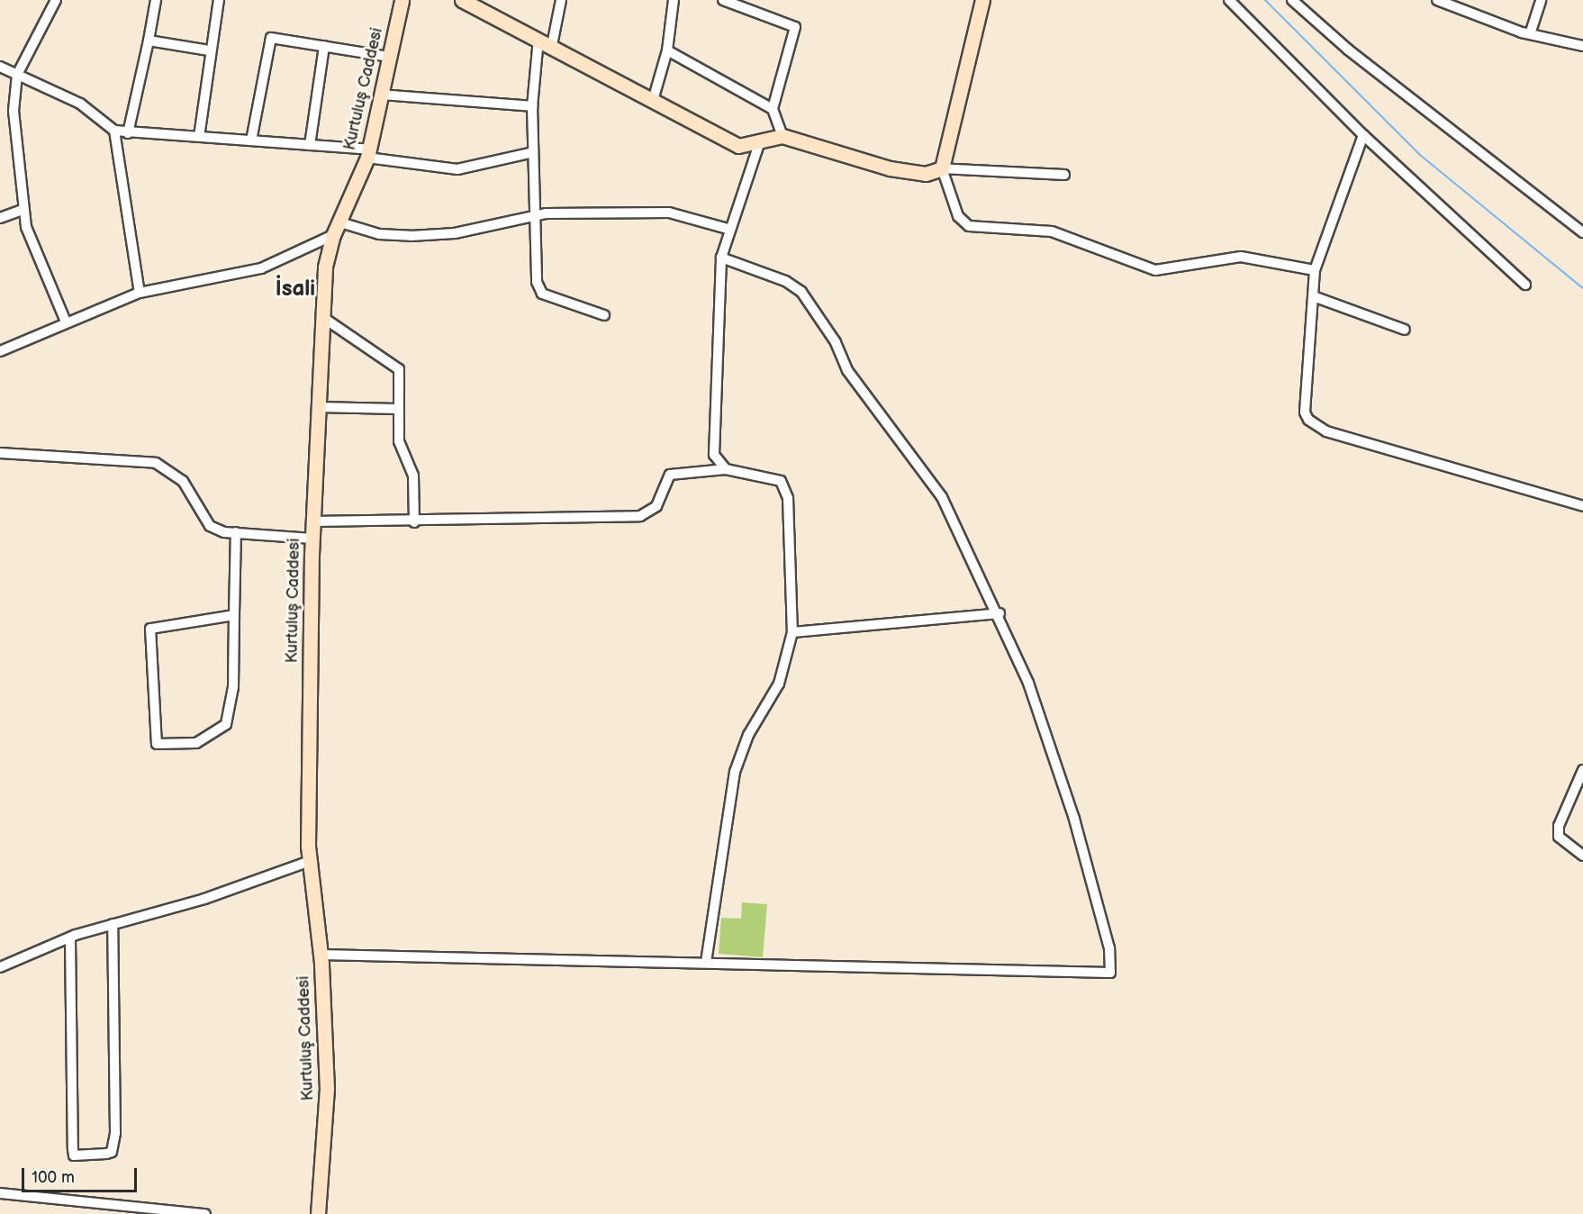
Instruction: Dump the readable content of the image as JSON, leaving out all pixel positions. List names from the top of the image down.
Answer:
{
  "streets": {
    "main road": ["Kurtuluş Caddesi"]
  },
  "districts": ["İsali"],
  "scale_bar": "100 m"
}
